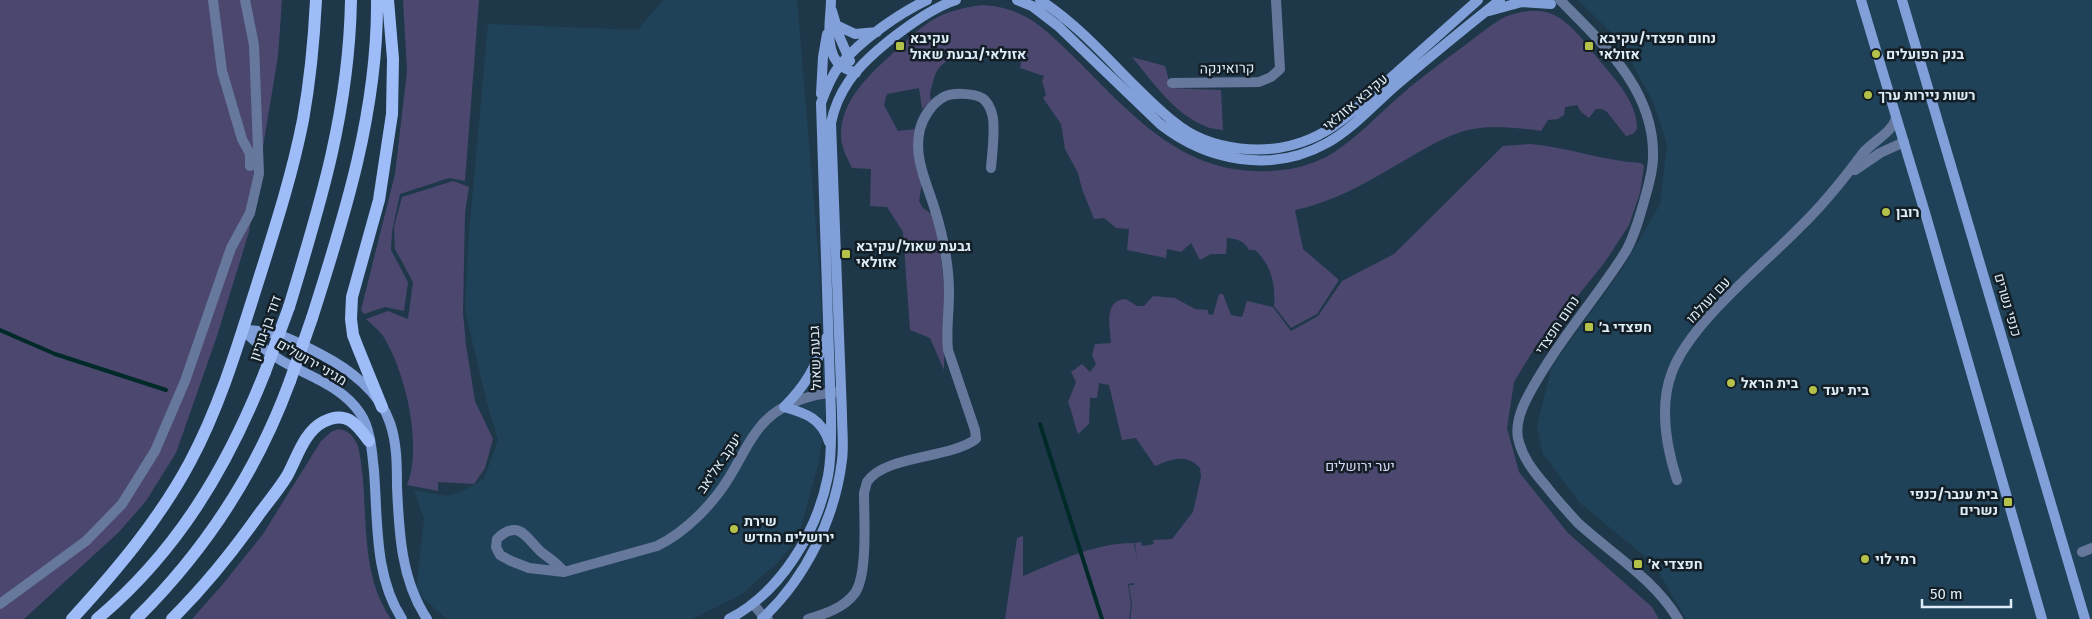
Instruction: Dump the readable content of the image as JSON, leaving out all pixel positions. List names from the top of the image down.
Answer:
{
  "streets": {
    "main road": ["דוד בן-גוריון"],
    "street": [
      "קרואינקה",
      "עקיבא אזולאי",
      "עם ועולמו",
      "כנפי נשרים",
      "נחום חפצדי",
      "גבעת שאול",
      "מגיני ירושלים",
      "יעקב אליאב"
    ]
  },
  "crossings": [
    ["גבעת שאול", "יעקב אליאב"]
  ],
  "parks": ["יער ירושלים"],
  "places": {
    "transit": [
      "עקיבא אזולאי/גבעת שאול",
      "נחום חפצדי/עקיבא אזולאי",
      "גבעת שאול/עקיבא אזולאי",
      "חפצדי ב׳",
      "בית ענבר/כנפי נשרים",
      "חפצדי א׳"
    ],
    "other": [
      "בנק הפועלים",
      "רשות ניירות ערך",
      "רובן",
      "בית הראל",
      "בית יעד",
      "שירת ירושלים החדש",
      "רמי לוי"
    ]
  },
  "scale_bar": "50 m"
}
